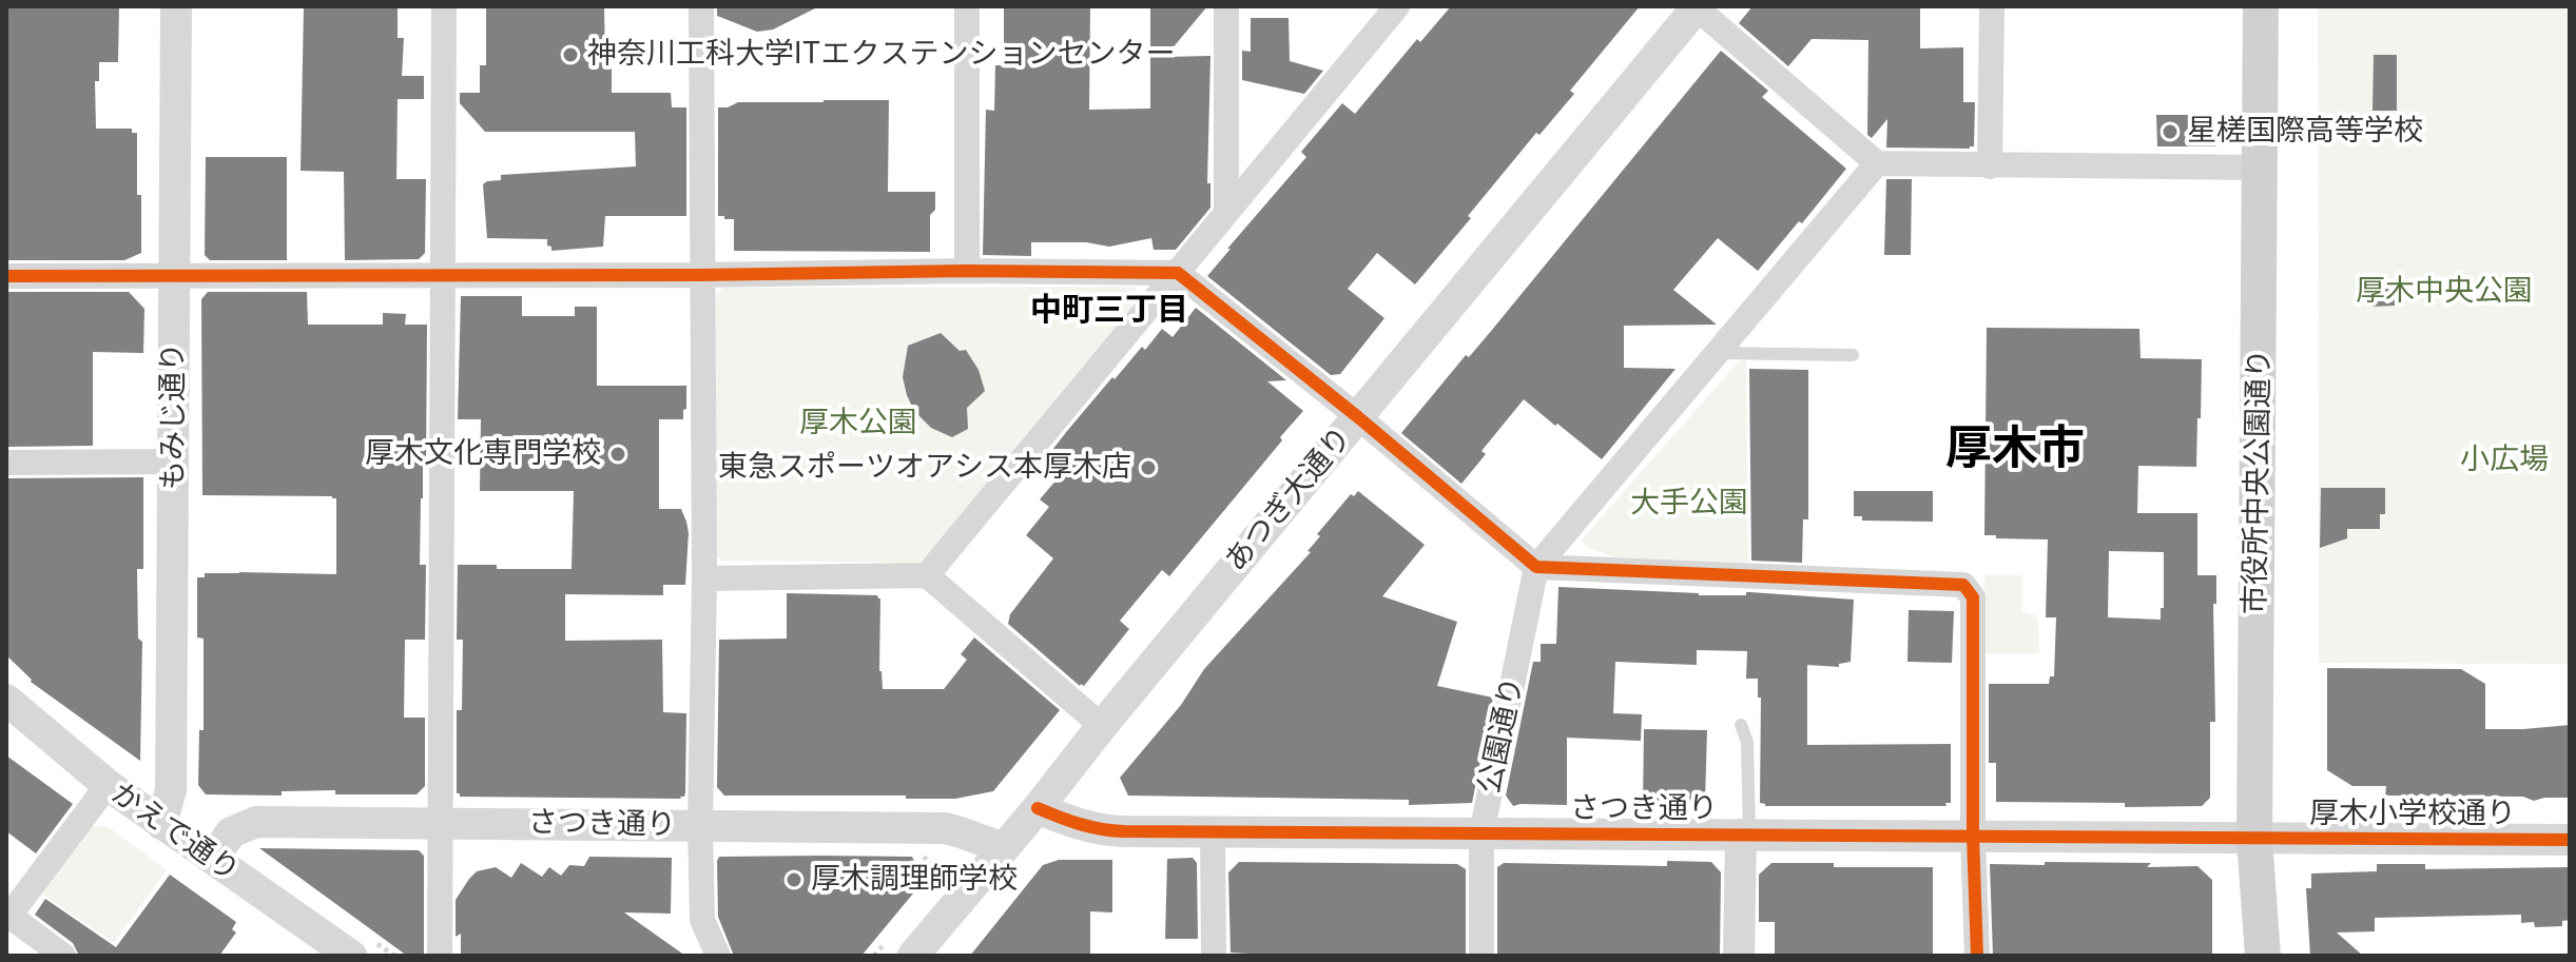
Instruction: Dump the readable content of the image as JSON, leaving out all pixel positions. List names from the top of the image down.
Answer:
{
  "streets": {
    "main road": ["市役所中央公園通り"],
    "street": [
      "もみじ通り",
      "あつぎ大通り",
      "公園通り",
      "さつき通り",
      "厚木小学校通り",
      "かえで通り"
    ]
  },
  "crossings": [
    ["もみじ通り", "かえで通り"],
    ["市役所中央公園通り", "さつき通り"],
    ["市役所中央公園通り", "厚木小学校通り"],
    ["あつぎ大通り", "さつき通り"],
    ["公園通り", "さつき通り"],
    ["さつき通り", "厚木小学校通り"],
    ["さつき通り", "かえで通り"]
  ],
  "districts": ["中町三丁目", "厚木市"],
  "parks": [
    "厚木中央公園",
    "厚木公園",
    "小広場",
    "大手公園"
  ],
  "places": [
    "神奈川工科大学ITエクステンションセンター",
    "星槎国際高等学校",
    "厚木文化専門学校",
    "東急スポーツオアシス本厚木店",
    "厚木調理師学校"
  ]
}
